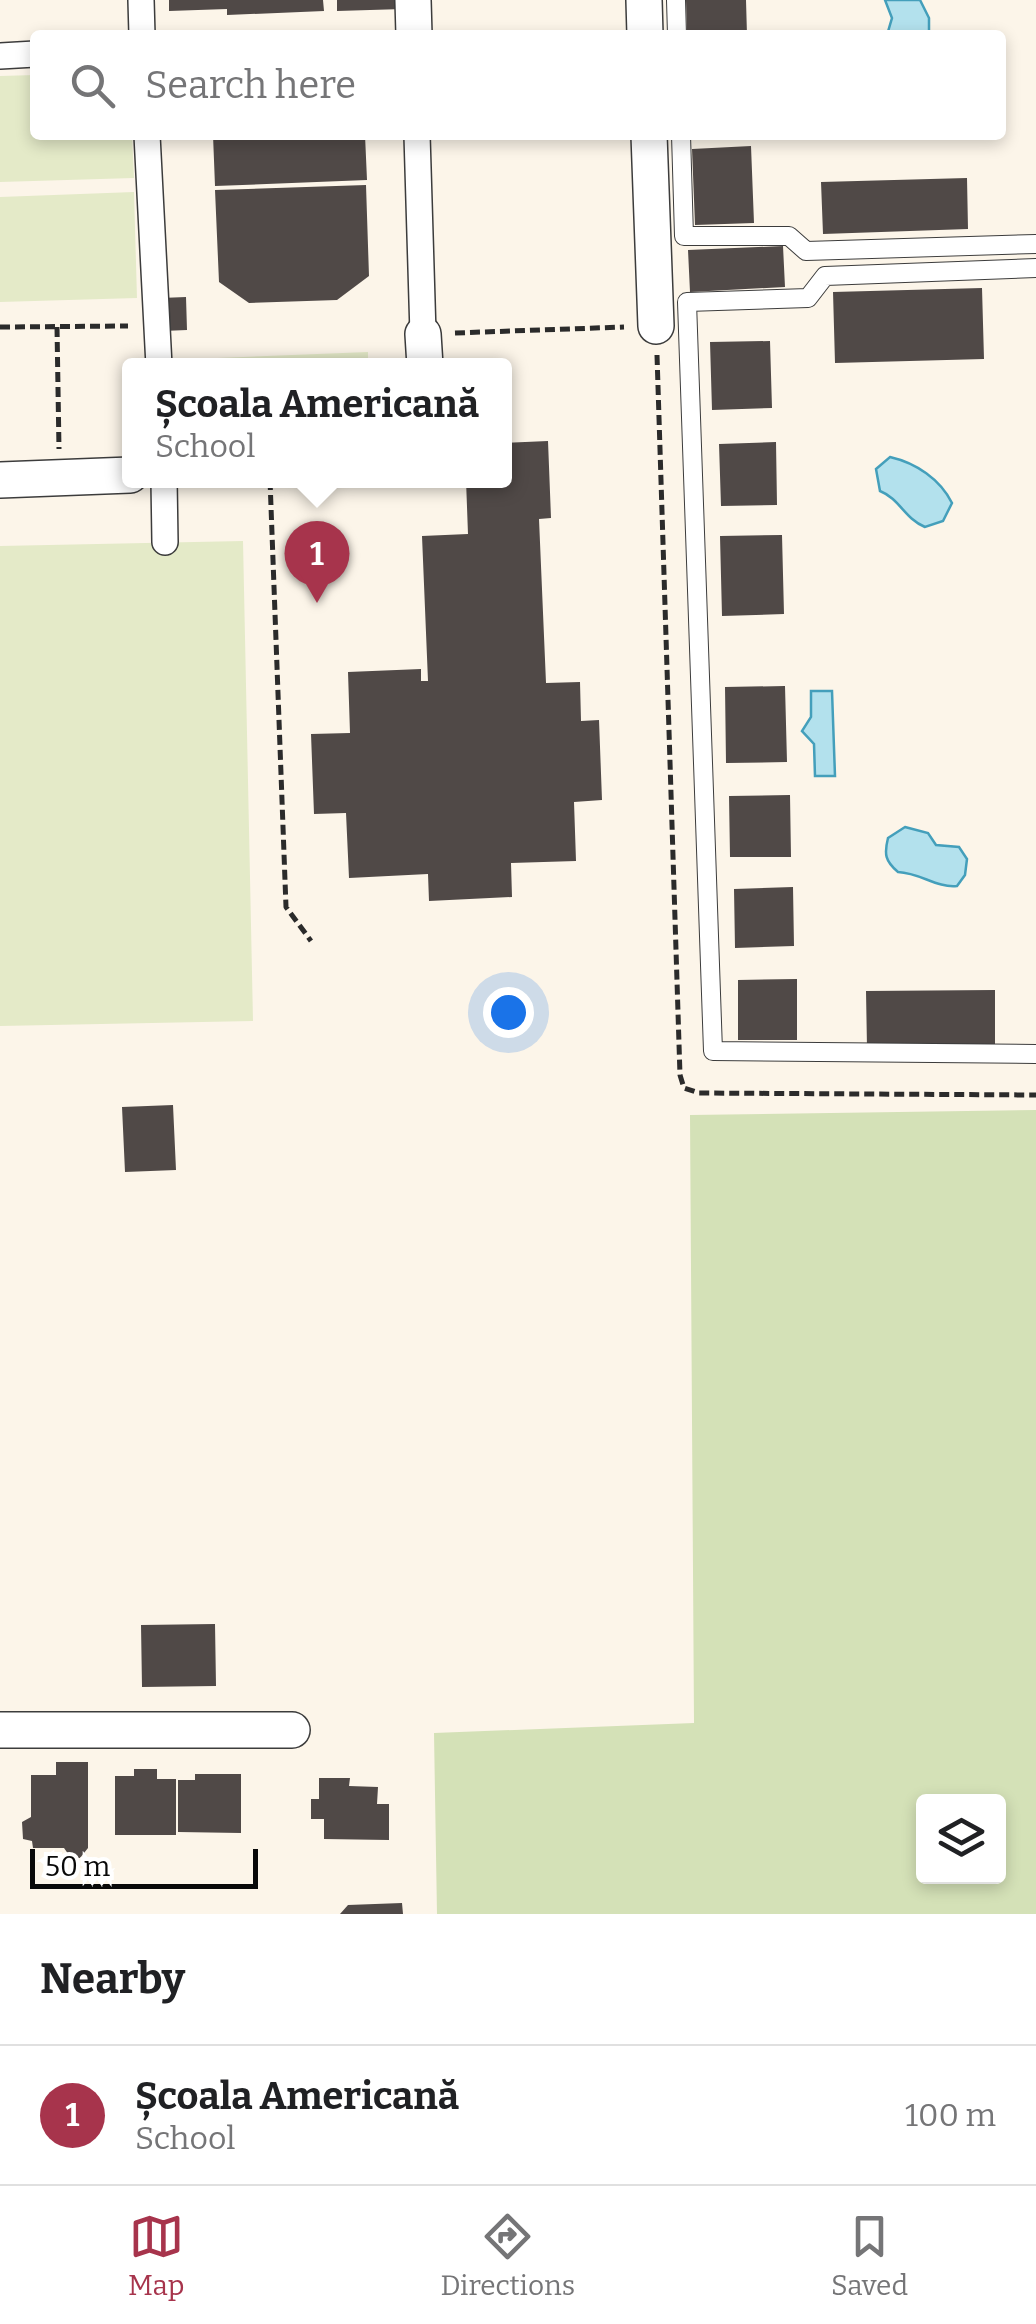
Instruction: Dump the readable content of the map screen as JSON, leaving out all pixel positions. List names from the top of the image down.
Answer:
{
  "scale_bar": "50 m",
  "page": {
    "search": "Search here",
    "popup": ["Școala Americană", "School"],
    "pins": "1",
    "scale": "50 m",
    "heading": "Nearby",
    "list": [
      {
        "mark": "1",
        "name": "Școala Americană",
        "note": "School",
        "value": "100 m"
      }
    ],
    "nav": ["Map", "Directions", "Saved"]
  }
}
